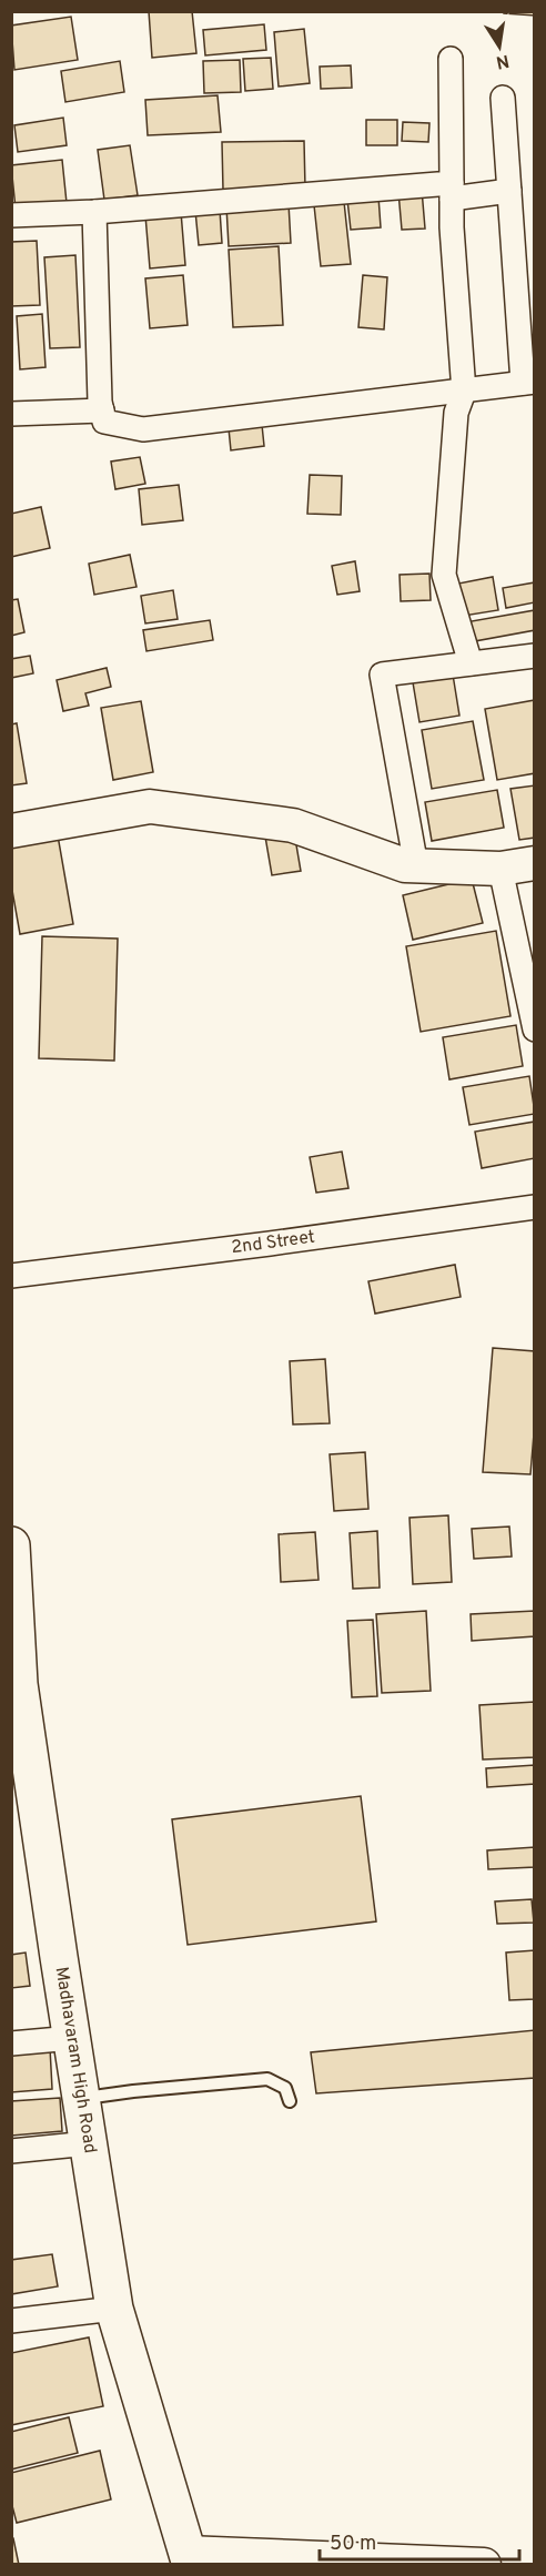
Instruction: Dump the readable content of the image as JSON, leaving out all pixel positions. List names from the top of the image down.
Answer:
{
  "streets": {
    "main road": ["Madhavaram High Road"],
    "street": ["2nd Street"]
  },
  "scale_bar": "50 m",
  "north": "bottom"
}
